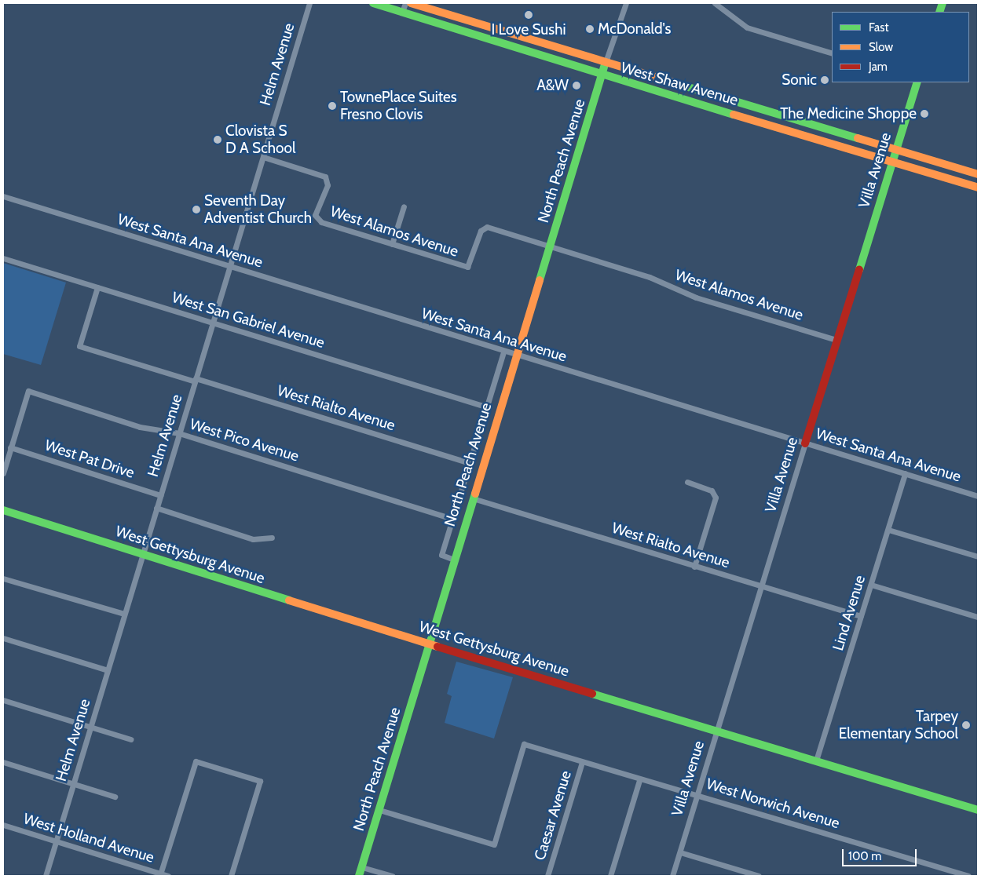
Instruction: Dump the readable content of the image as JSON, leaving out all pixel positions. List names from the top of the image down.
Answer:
{
  "streets": {
    "main road": [
      "West Shaw Avenue",
      "North Peach Avenue",
      "Villa Avenue",
      "West Gettysburg Avenue"
    ],
    "street": [
      "Helm Avenue",
      "West Alamos Avenue",
      "West Santa Ana Avenue",
      "West San Gabriel Avenue",
      "West Rialto Avenue",
      "West Pico Avenue",
      "West Pat Drive",
      "Lind Avenue",
      "West Norwich Avenue",
      "Caesar Avenue",
      "West Holland Avenue"
    ]
  },
  "crossings": [
    ["Helm Avenue", "West Alamos Avenue"],
    ["Helm Avenue", "West Santa Ana Avenue"],
    ["Helm Avenue", "West San Gabriel Avenue"],
    ["Helm Avenue", "West Rialto Avenue"],
    ["Helm Avenue", "West Pico Avenue"],
    ["Helm Avenue", "West Pat Drive"],
    ["Helm Avenue", "West Gettysburg Avenue"],
    ["Helm Avenue", "West Holland Avenue"],
    ["West Shaw Avenue", "North Peach Avenue"],
    ["West Shaw Avenue", "Villa Avenue"],
    ["North Peach Avenue", "West Alamos Avenue"],
    ["North Peach Avenue", "West Santa Ana Avenue"],
    ["North Peach Avenue", "West Rialto Avenue"],
    ["North Peach Avenue", "West Gettysburg Avenue"],
    ["North Peach Avenue", "West Norwich Avenue"],
    ["Villa Avenue", "West Alamos Avenue"],
    ["Villa Avenue", "West Santa Ana Avenue"],
    ["Villa Avenue", "West Rialto Avenue"],
    ["Villa Avenue", "West Gettysburg Avenue"],
    ["Villa Avenue", "West Norwich Avenue"],
    ["West Santa Ana Avenue", "Lind Avenue"],
    ["West San Gabriel Avenue", "West Rialto Avenue"],
    ["West Rialto Avenue", "Lind Avenue"],
    ["West Pico Avenue", "West Pat Drive"],
    ["West Gettysburg Avenue", "Lind Avenue"],
    ["West Norwich Avenue", "Caesar Avenue"]
  ],
  "places": [
    "I Love Sushi",
    "McDonald's",
    "Sonic",
    "A&W",
    "TownePlace Suites Fresno Clovis",
    "The Medicine Shoppe",
    "Clovista S D A School",
    "Seventh Day Adventist Church",
    "Tarpey Elementary School"
  ],
  "legend": ["Fast", "Slow", "Jam"],
  "scale_bar": "100 m"
}
